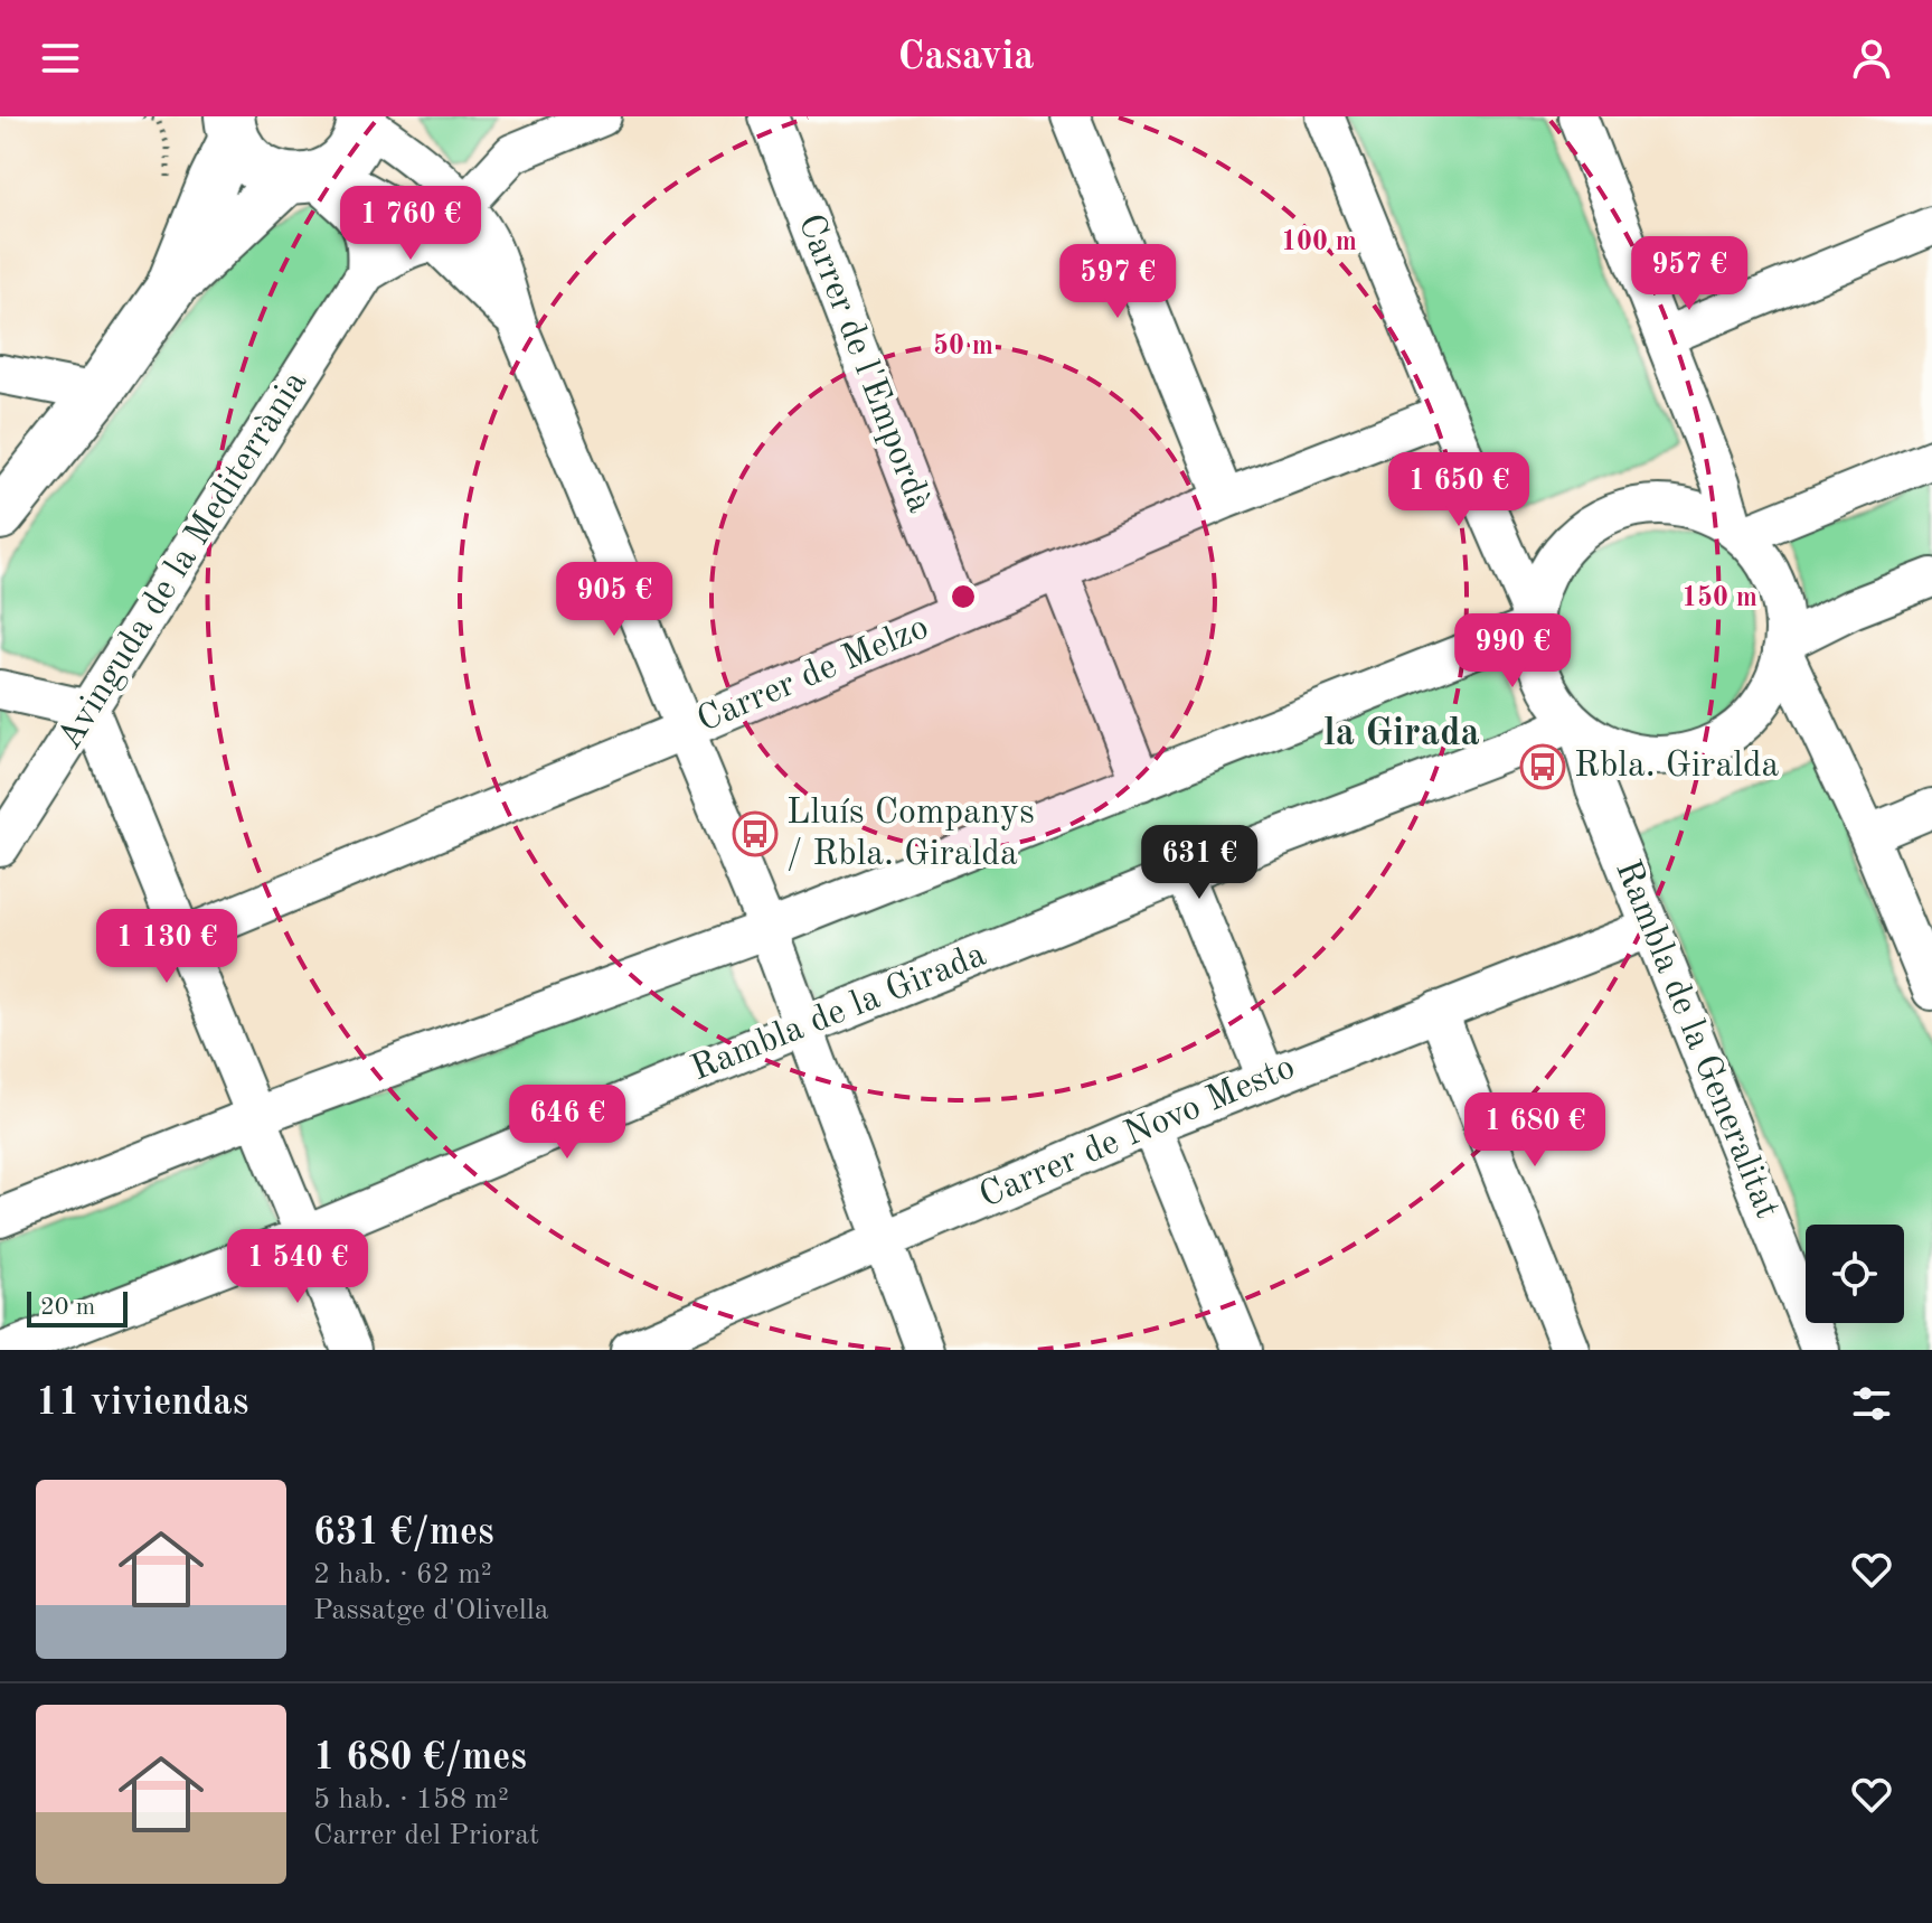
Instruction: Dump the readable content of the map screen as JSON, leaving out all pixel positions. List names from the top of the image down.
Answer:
{
  "streets": {
    "street": [
      "Carrer de l'Empordà",
      "Avinguda de la Mediterrània",
      "Carrer de Melzo",
      "Rambla de la Girada",
      "Rambla de la Generalitat",
      "Carrer de Novo Mesto"
    ]
  },
  "crossings": [
    ["Carrer de l'Empordà", "Carrer de Melzo"],
    ["Rambla de la Girada", "Rambla de la Generalitat"],
    ["Rambla de la Generalitat", "Carrer de Novo Mesto"]
  ],
  "districts": ["la Girada"],
  "places": {
    "bus stop": ["Rbla. Giralda", "Lluís Companys / Rbla. Giralda"]
  },
  "scale_bar": "20 m",
  "page": {
    "header": "Casavia",
    "price": [
      "1 760 €",
      "957 €",
      "597 €",
      "1 650 €",
      "905 €",
      "990 €",
      "631 €",
      "1 130 €",
      "646 €",
      "1 680 €",
      "1 540 €"
    ],
    "scale": "20 m",
    "heading": "11 viviendas",
    "list": [
      {
        "name": "631 €/mes",
        "note": "2 hab. · 62 m² · Passatge d'Olivella"
      },
      {
        "name": "1 680 €/mes",
        "note": "5 hab. · 158 m² · Carrer del Priorat"
      }
    ]
  },
  "rings": ["100 m", "50 m", "150 m"]
}
